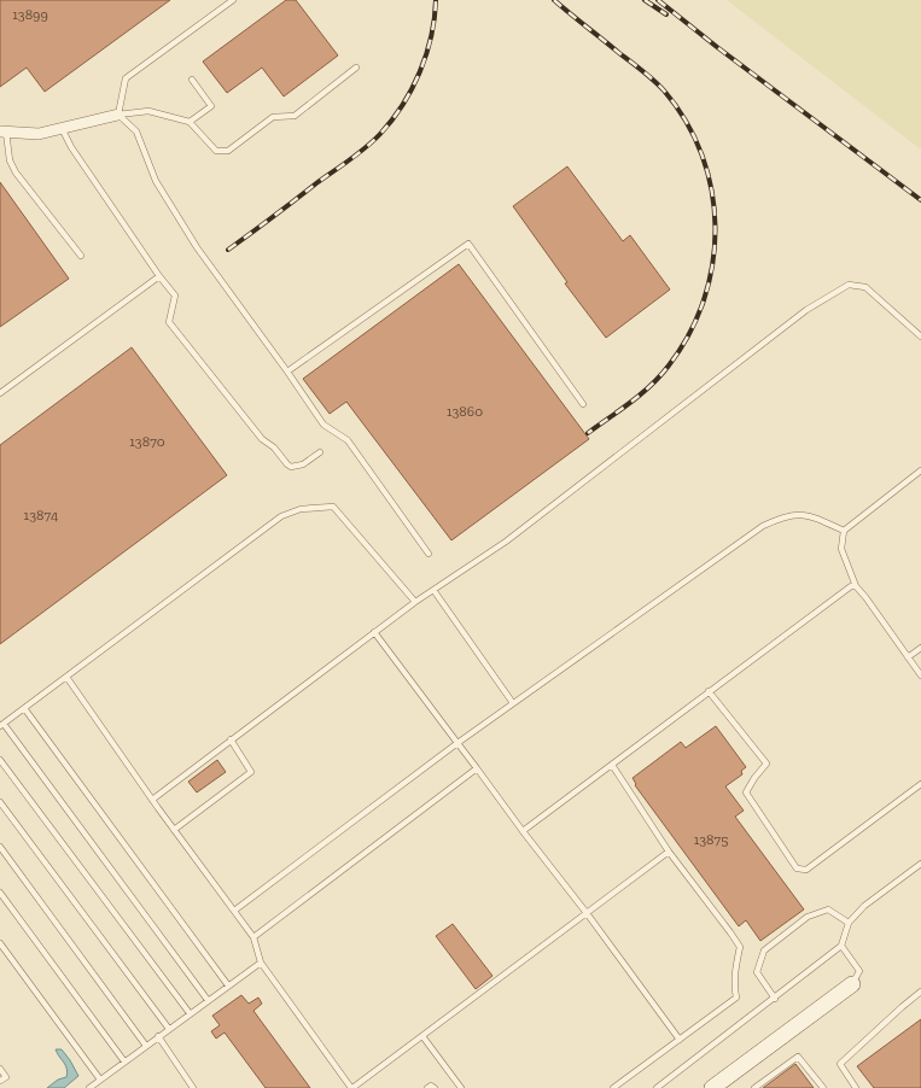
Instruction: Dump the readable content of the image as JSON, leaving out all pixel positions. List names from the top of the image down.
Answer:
{
  "house_numbers": [
    "13899",
    "13860",
    "13870",
    "13874",
    "13875"
  ]
}
